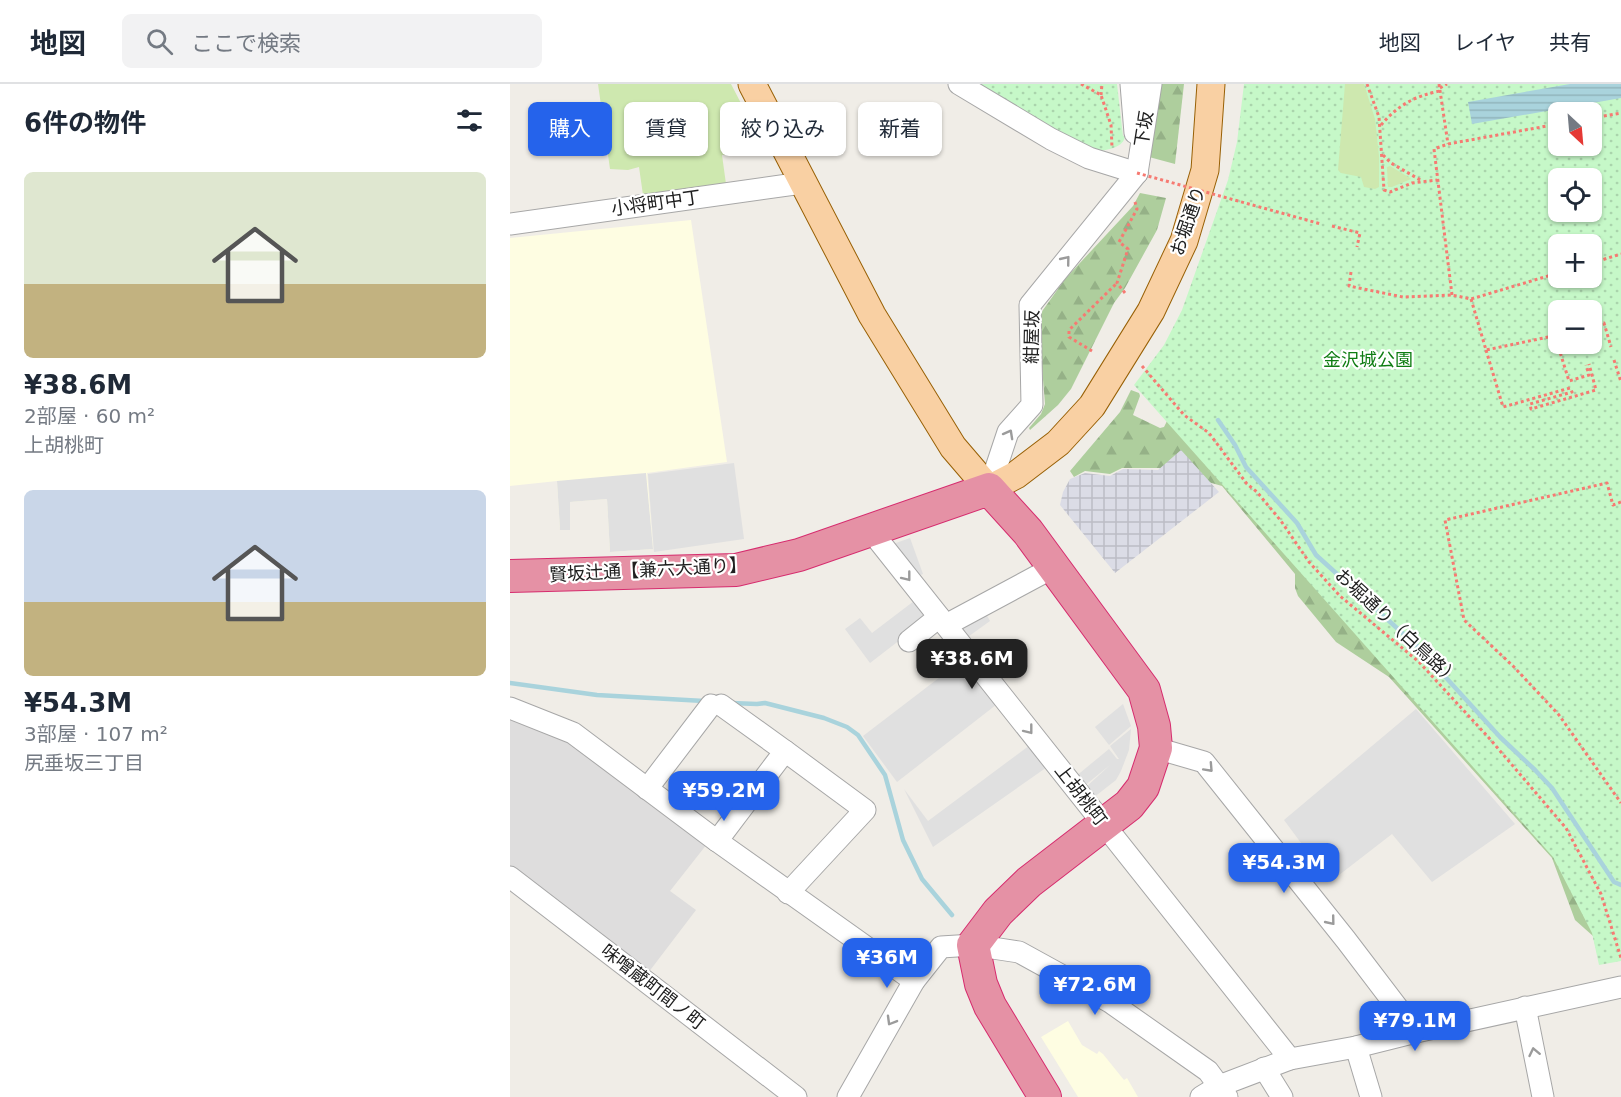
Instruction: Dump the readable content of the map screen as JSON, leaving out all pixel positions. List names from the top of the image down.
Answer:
{
  "streets": {
    "highway": ["賢坂辻通【兼六大通り】"],
    "main road": ["お堀通り"],
    "street": [
      "下坂",
      "小将町中丁",
      "紺屋坂",
      "上胡桃町",
      "味噌蔵町間ノ町"
    ],
    "path": ["お堀通り（白鳥路）"]
  },
  "crossings": [
    ["下坂", "紺屋坂"],
    ["お堀通り", "紺屋坂"],
    ["お堀通り", "賢坂辻通【兼六大通り】"],
    ["お堀通り", "お堀通り（白鳥路）"],
    ["紺屋坂", "賢坂辻通【兼六大通り】"],
    ["賢坂辻通【兼六大通り】", "上胡桃町"]
  ],
  "one_way": ["紺屋坂", "上胡桃町"],
  "parks": ["金沢城公園"],
  "north": "bottom right",
  "page": {
    "header": "地図",
    "search": "ここで検索",
    "nav": ["地図", "レイヤ", "共有"],
    "heading": "6件の物件",
    "map_buttons": ["+", "−"],
    "chip": [
      "購入",
      "賃貸",
      "絞り込み",
      "新着"
    ],
    "list": [
      {
        "name": "¥38.6M",
        "note": "2部屋 · 60 m² · 上胡桃町"
      },
      {
        "name": "¥54.3M",
        "note": "3部屋 · 107 m² · 尻垂坂三丁目"
      }
    ],
    "price": [
      "¥38.6M",
      "¥59.2M",
      "¥54.3M",
      "¥36M",
      "¥72.6M",
      "¥79.1M"
    ]
  }
}
